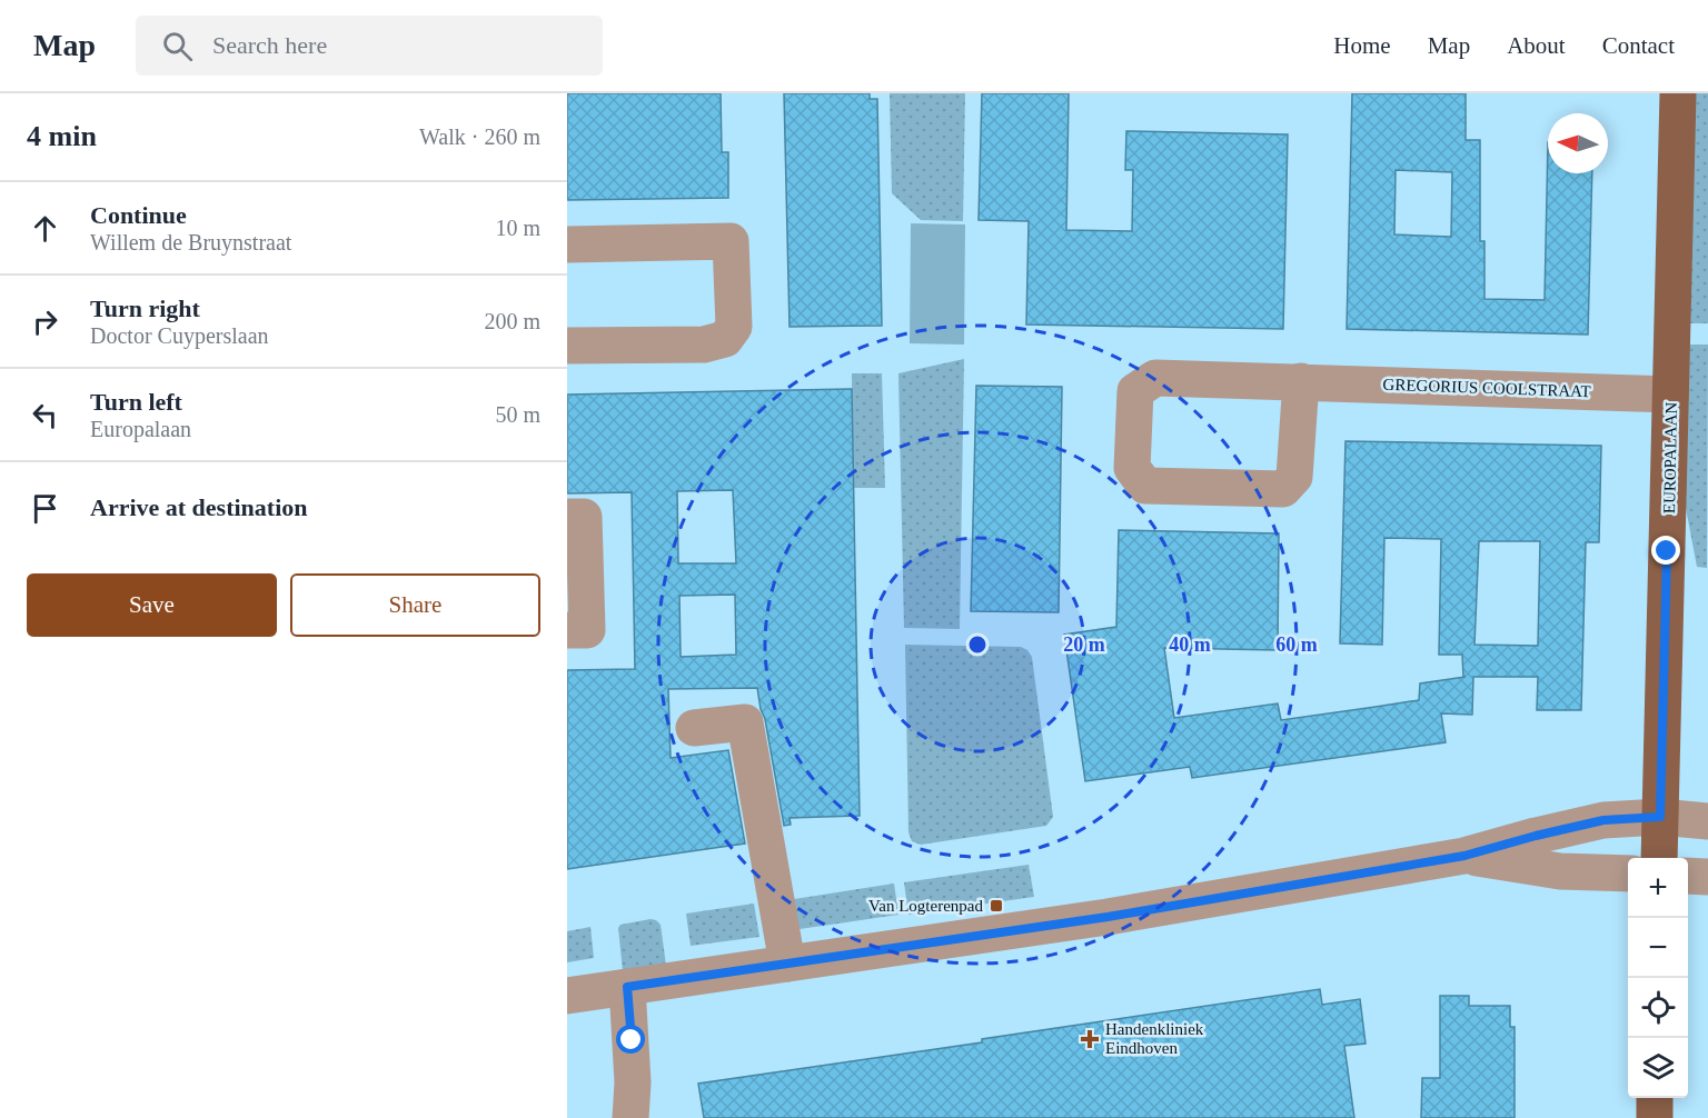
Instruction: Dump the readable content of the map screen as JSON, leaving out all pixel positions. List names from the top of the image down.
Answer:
{
  "streets": {
    "main road": ["EUROPALAAN"],
    "street": ["GREGORIUS COOLSTRAAT"]
  },
  "crossings": [
    ["GREGORIUS COOLSTRAAT", "EUROPALAAN"]
  ],
  "places": {
    "transit": ["Van Logterenpad"],
    "health": ["Handenkliniek Eindhoven"]
  },
  "north": "left",
  "page": {
    "header": "Map",
    "search": "Search here",
    "nav": [
      "Home",
      "Map",
      "About",
      "Contact"
    ],
    "heading": ["4 min", "Walk · 260 m"],
    "list": [
      ["Continue", "Willem de Bruynstraat", "10 m"],
      ["Turn right", "Doctor Cuyperslaan", "200 m"],
      ["Turn left", "Europalaan", "50 m"],
      "Arrive at destination"
    ],
    "buttons": ["Save", "Share"],
    "map_buttons": ["+", "−"]
  },
  "rings": ["20 m", "40 m", "60 m"]
}
